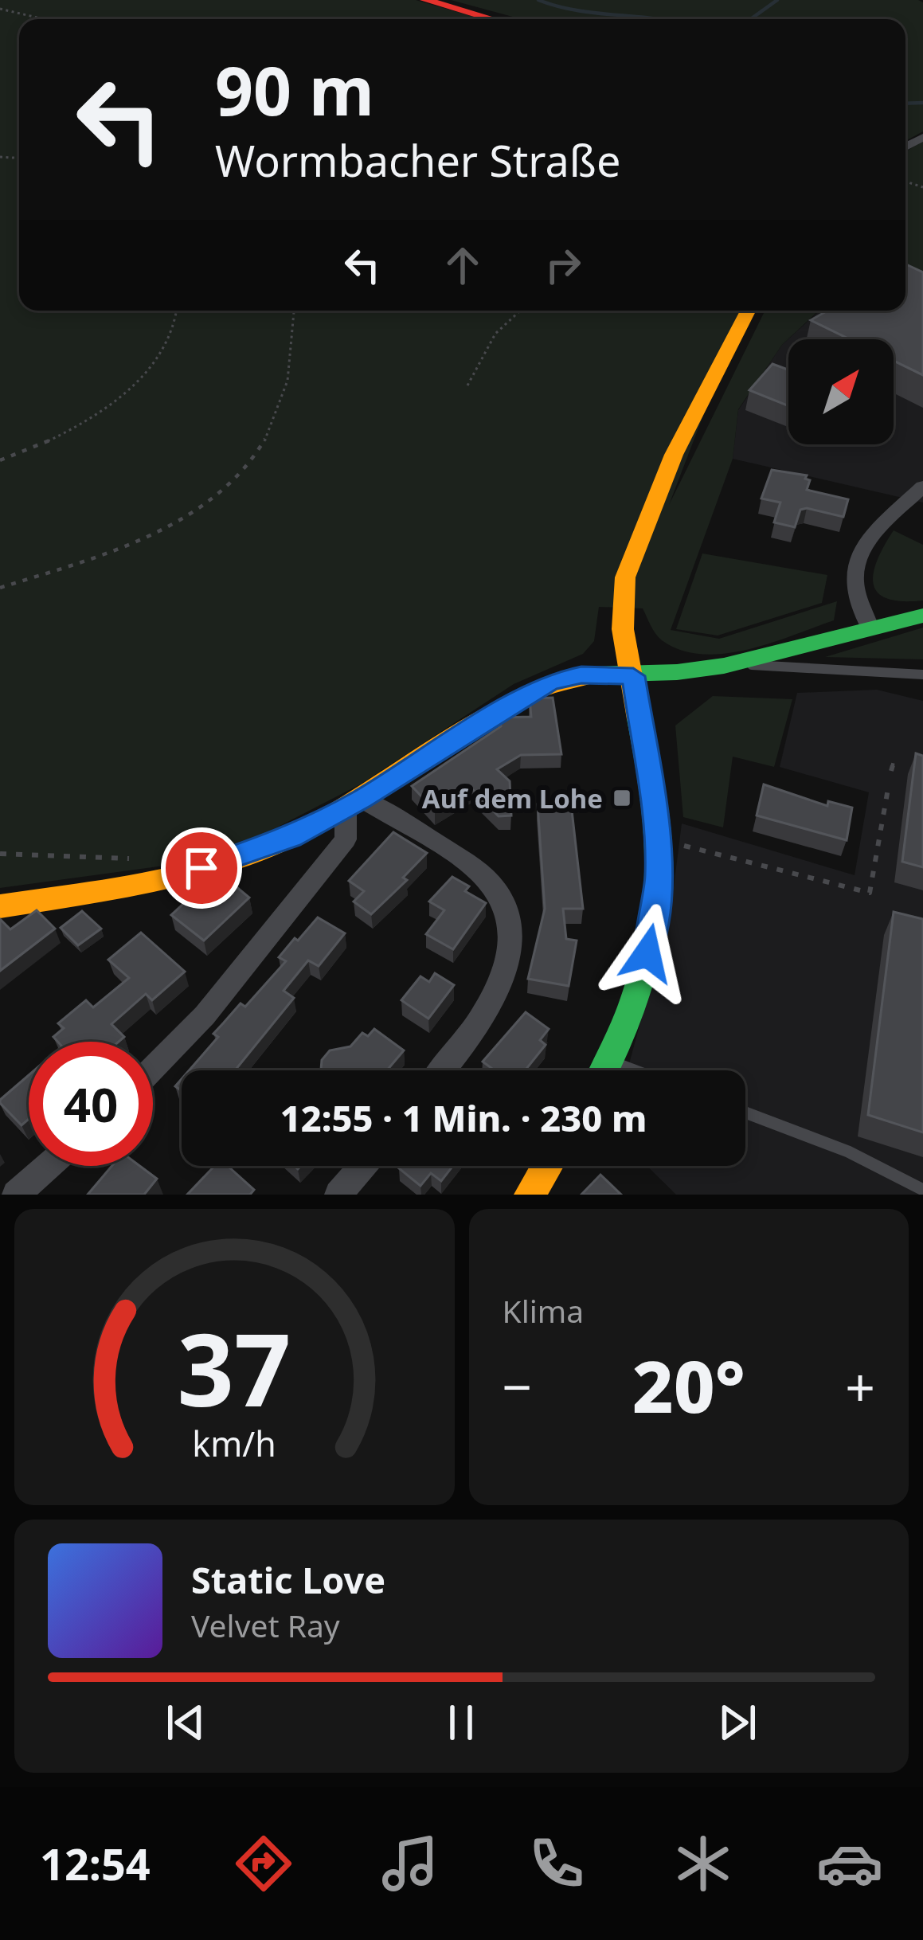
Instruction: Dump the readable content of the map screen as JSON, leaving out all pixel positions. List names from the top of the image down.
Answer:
{
  "places": {
    "transit": ["Auf dem Lohe"]
  },
  "north": "top right",
  "page": {
    "turn": ["90 m", "Wormbacher Straße"],
    "limit": "40",
    "trip": "12:55 · 1 Min. · 230 m",
    "tile": "Klima",
    "heat": ["−", "20°", "+"],
    "song": ["Static Love", "Velvet Ray"],
    "tabs": "12:54",
    "gauge": ["37", "km/h"]
  }
}
